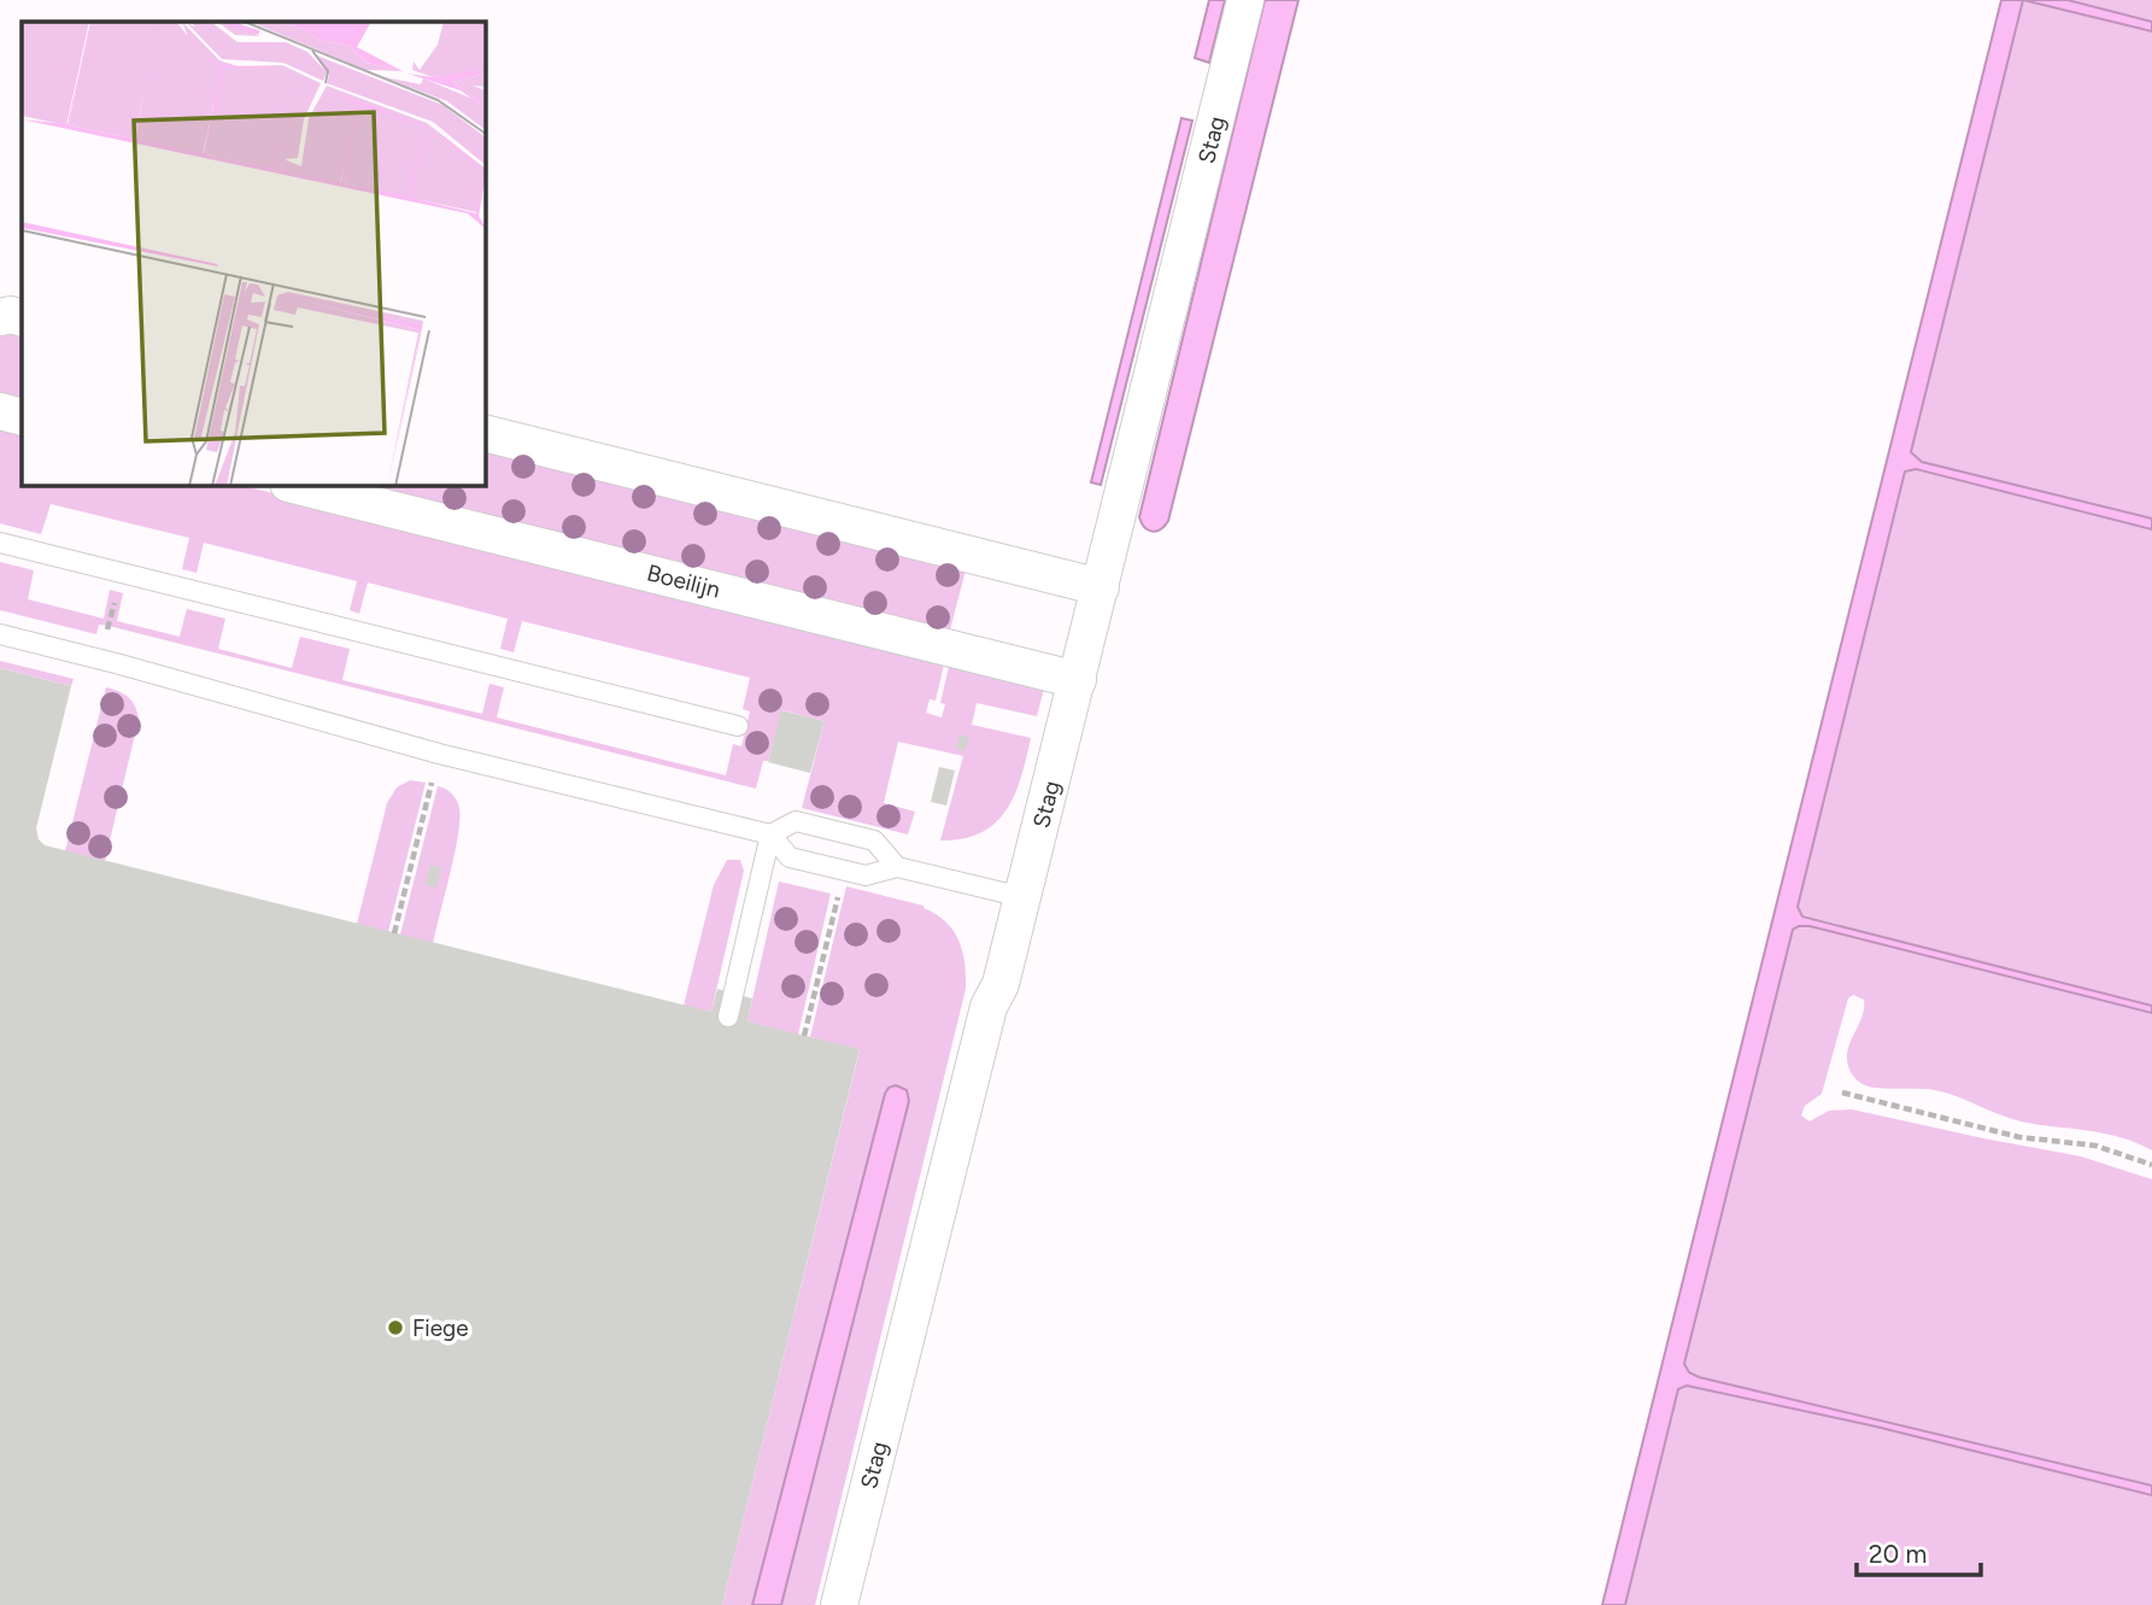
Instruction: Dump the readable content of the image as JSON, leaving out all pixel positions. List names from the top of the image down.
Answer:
{
  "streets": {
    "street": ["Stag", "Boeilijn"]
  },
  "crossings": [
    ["Stag", "Boeilijn"]
  ],
  "places": ["Fiege"],
  "scale_bar": "20 m"
}
